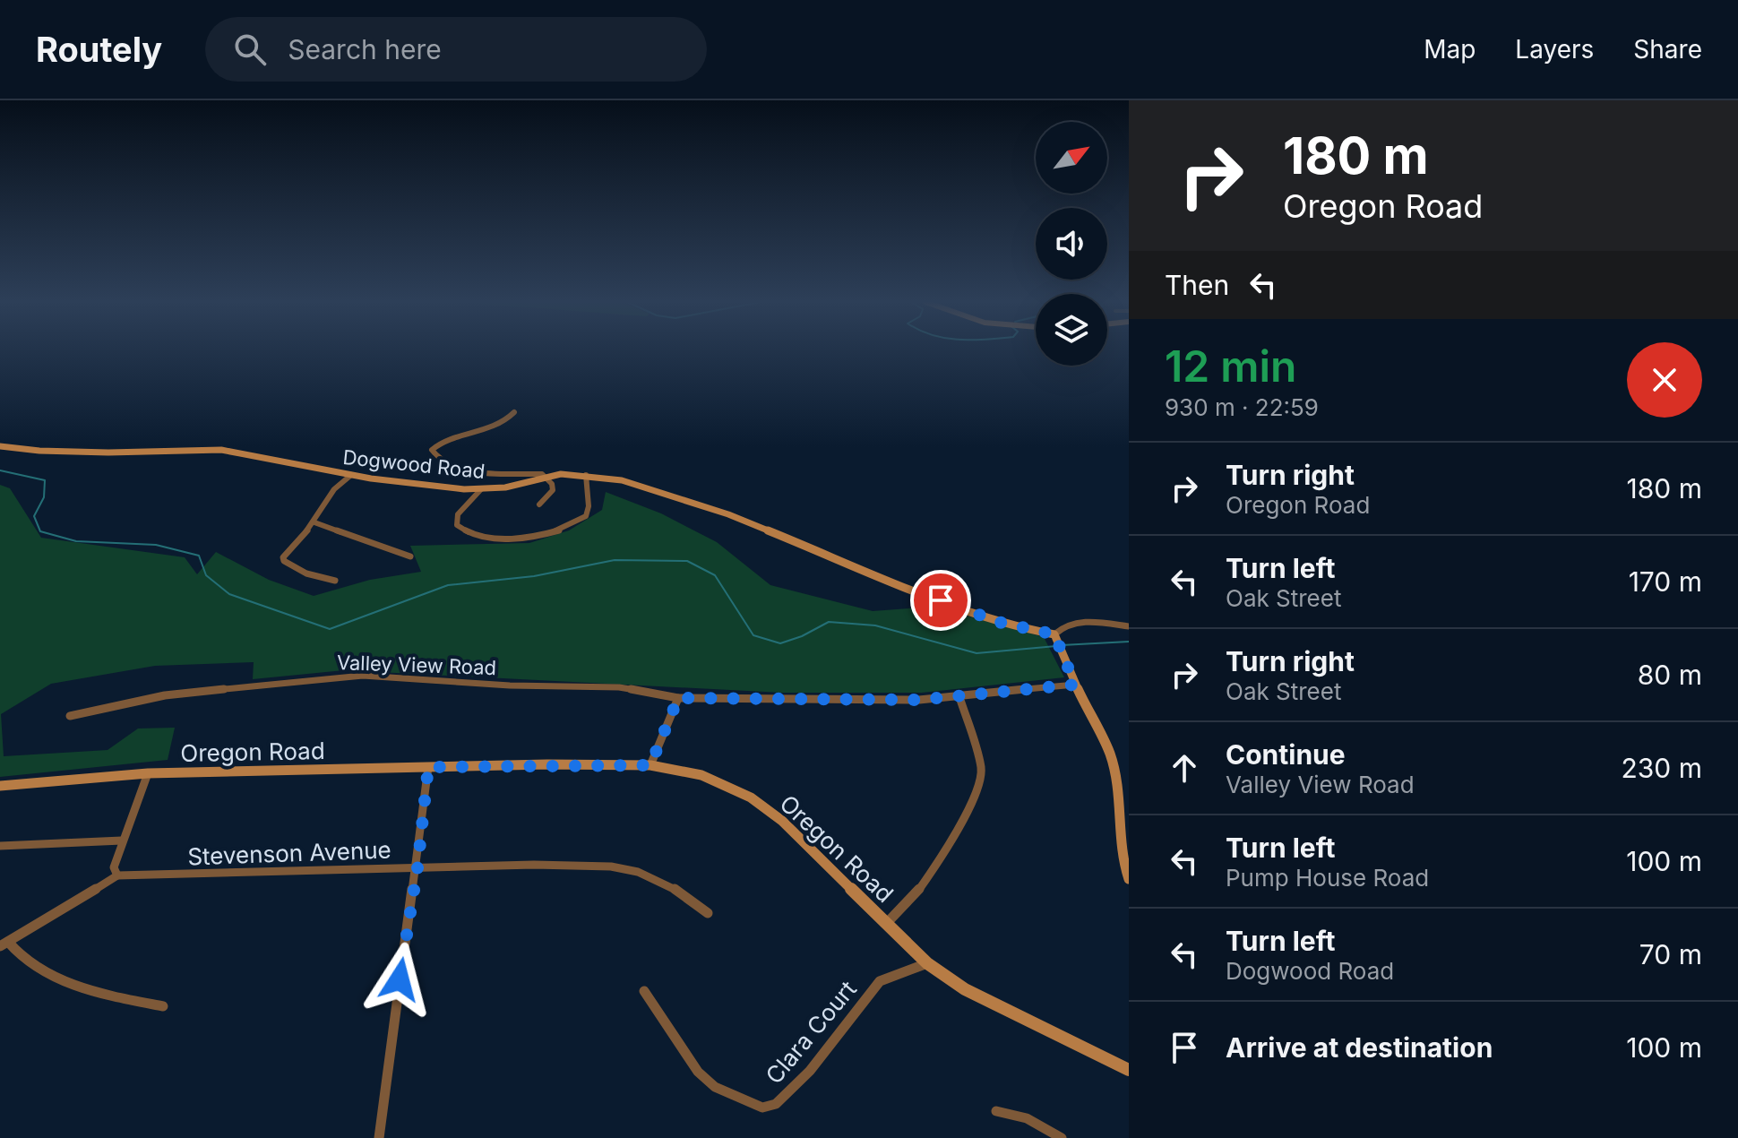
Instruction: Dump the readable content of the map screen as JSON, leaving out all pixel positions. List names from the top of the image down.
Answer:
{
  "streets": {
    "street": [
      "Dogwood Road",
      "Valley View Road",
      "Oregon Road",
      "Stevenson Avenue",
      "Clara Court"
    ]
  },
  "crossings": [
    ["Oregon Road", "Clara Court"]
  ],
  "north": "top right",
  "page": {
    "header": "Routely",
    "search": "Search here",
    "nav": ["Map", "Layers", "Share"],
    "turn": ["180 m", "Oregon Road"],
    "then": "Then",
    "heading": ["12 min", "930 m · 22:59"],
    "list": [
      {
        "name": "Turn right",
        "note": "Oregon Road",
        "value": "180 m"
      },
      {
        "name": "Turn left",
        "note": "Oak Street",
        "value": "170 m"
      },
      {
        "name": "Turn right",
        "note": "Oak Street",
        "value": "80 m"
      },
      {
        "name": "Continue",
        "note": "Valley View Road",
        "value": "230 m"
      },
      {
        "name": "Turn left",
        "note": "Pump House Road",
        "value": "100 m"
      },
      {
        "name": "Turn left",
        "note": "Dogwood Road",
        "value": "70 m"
      },
      {
        "name": "Arrive at destination",
        "value": "100 m"
      }
    ]
  }
}
